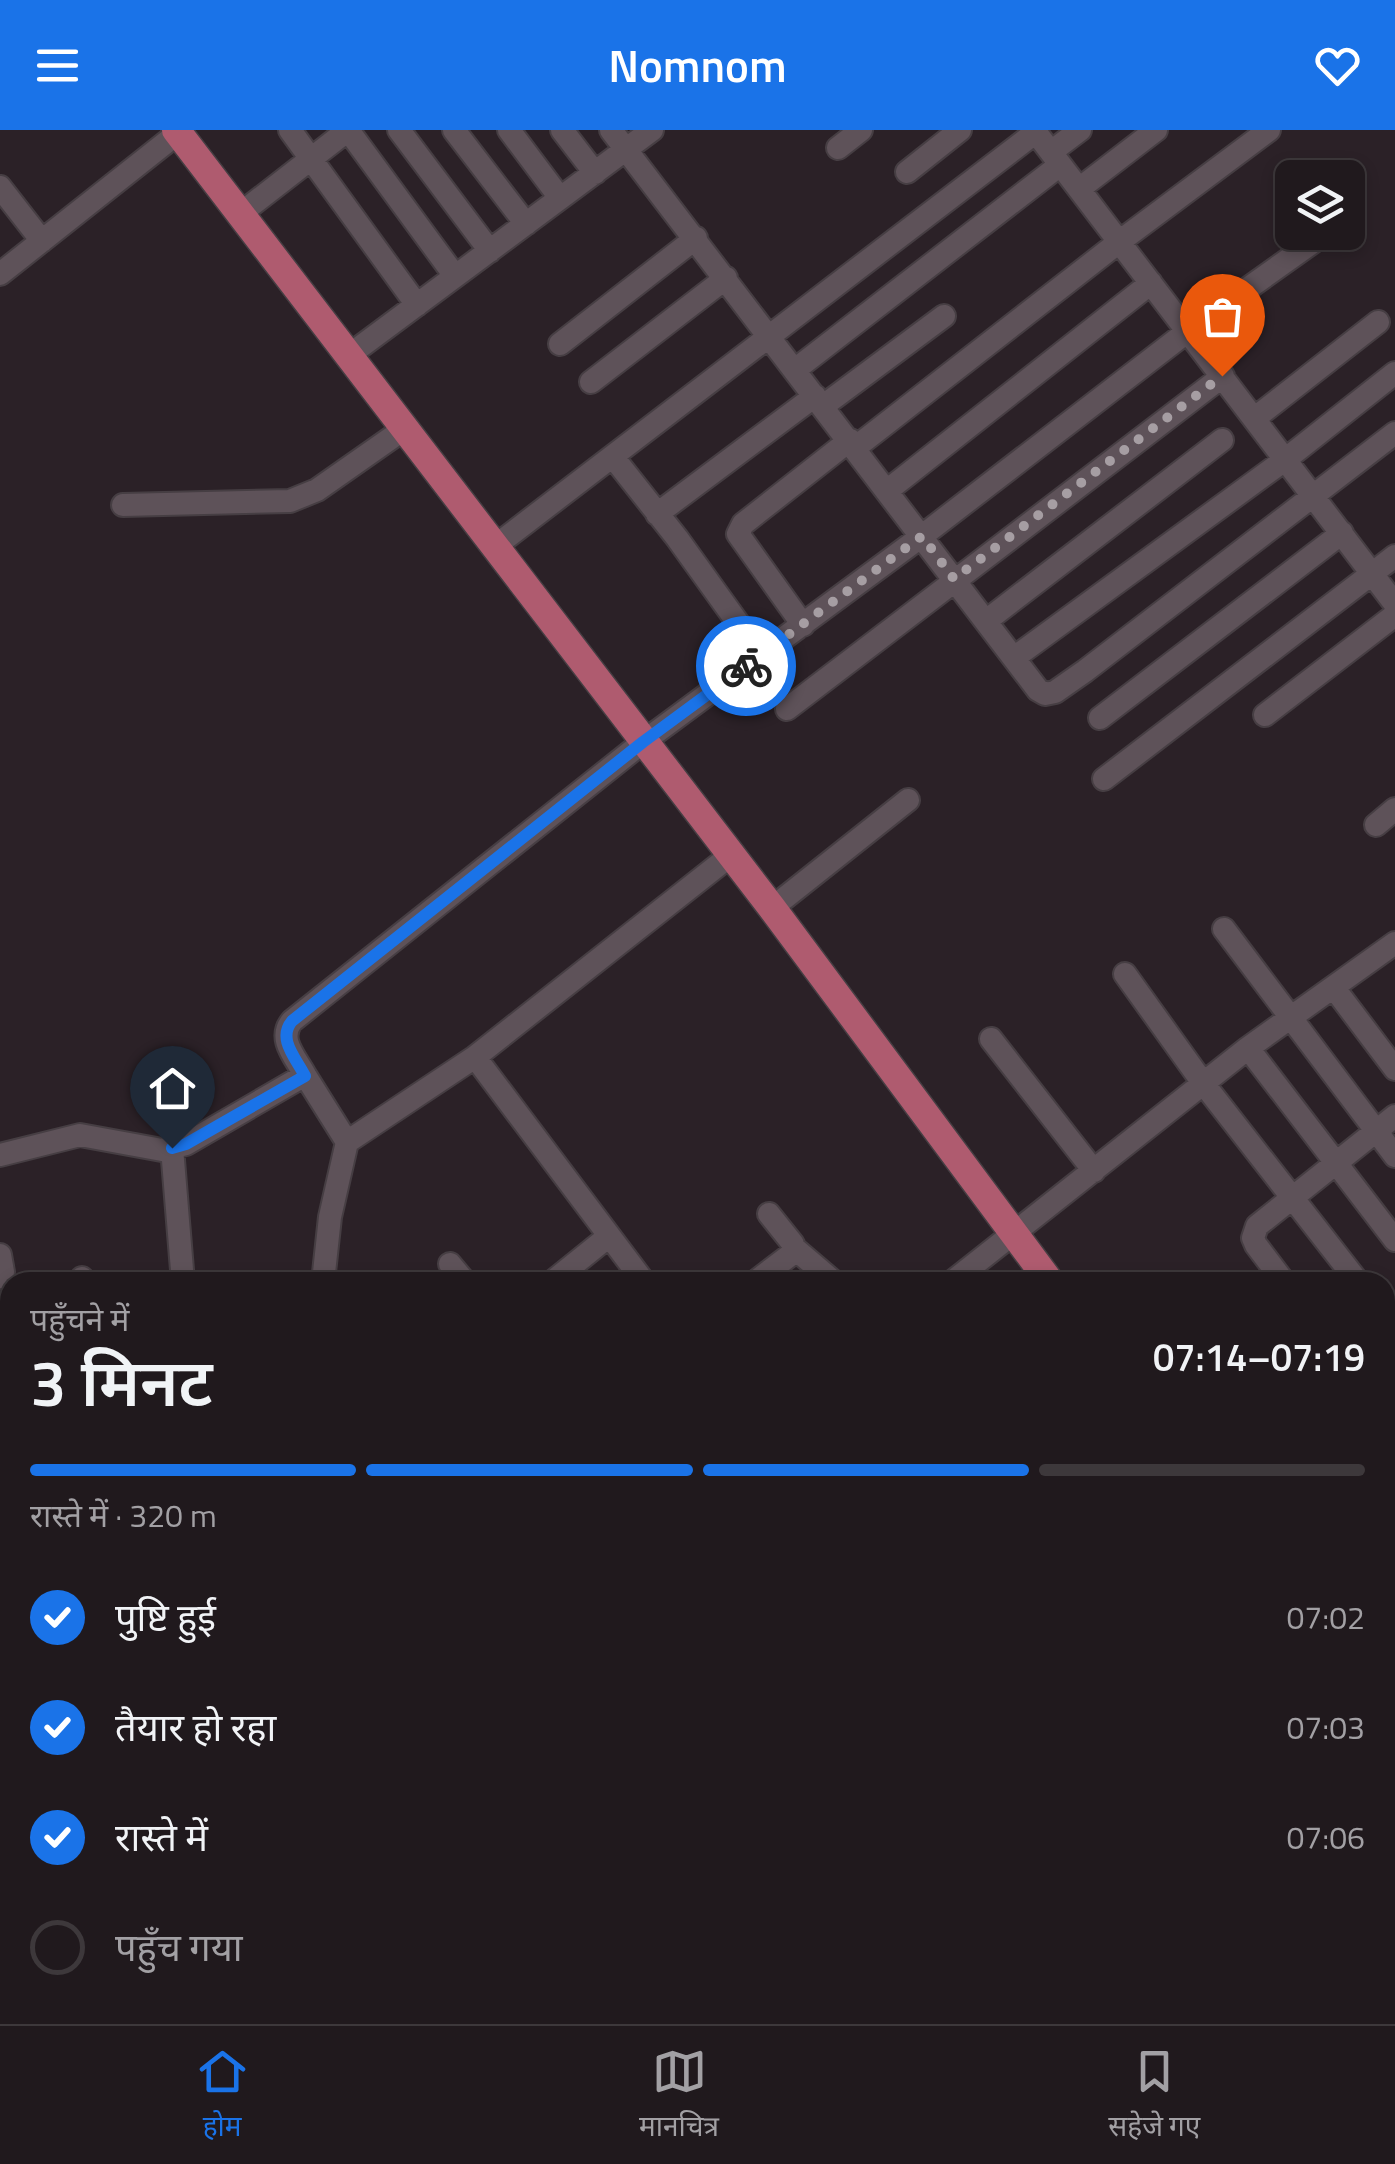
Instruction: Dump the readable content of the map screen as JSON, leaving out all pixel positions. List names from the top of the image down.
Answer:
{
  "page": {
    "header": "Nomnom",
    "heading": ["3 मिनट", "पहुँचने में", "07:14–07:19"],
    "bar": "रास्ते में · 320 m",
    "list": [
      ["पुष्टि हुई", "07:02"],
      ["तैयार हो रहा", "07:03"],
      ["रास्ते में", "07:06"],
      "पहुँच गया"
    ],
    "tabs": ["होम", "मानचित्र", "सहेजे गए"]
  }
}
